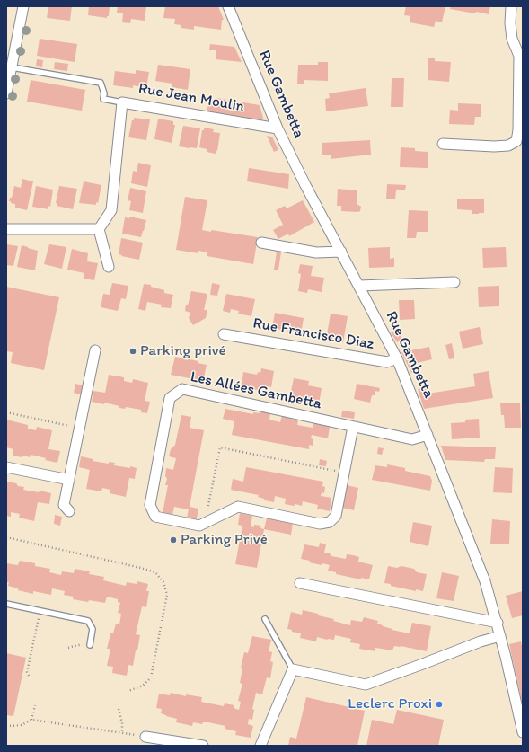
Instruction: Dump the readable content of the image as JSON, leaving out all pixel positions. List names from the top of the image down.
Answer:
{
  "streets": {
    "street": [
      "Rue Gambetta",
      "Rue Jean Moulin",
      "Rue Francisco Diaz",
      "Les Allées Gambetta"
    ]
  },
  "crossings": [
    ["Rue Gambetta", "Rue Jean Moulin"],
    ["Rue Gambetta", "Rue Francisco Diaz"],
    ["Rue Gambetta", "Les Allées Gambetta"]
  ],
  "places": ["Parking privé", "Parking Privé", "Leclerc Proxi"]
}
